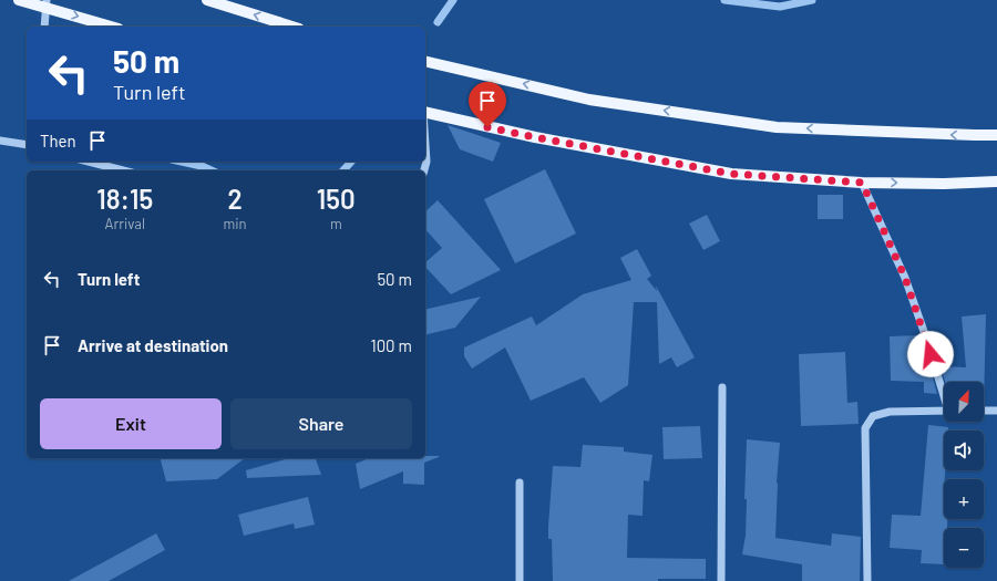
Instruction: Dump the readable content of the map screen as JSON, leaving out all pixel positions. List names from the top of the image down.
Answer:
{
  "north": "top right",
  "page": {
    "turn": ["50 m", "Turn left"],
    "then": "Then",
    "eta": [
      "18:15",
      "Arrival",
      "2",
      "min",
      "150",
      "m"
    ],
    "list": [
      {
        "name": "Turn left",
        "value": "50 m"
      },
      {
        "name": "Arrive at destination",
        "value": "100 m"
      }
    ],
    "map_buttons": ["+", "−"],
    "buttons": ["Exit", "Share"]
  }
}
